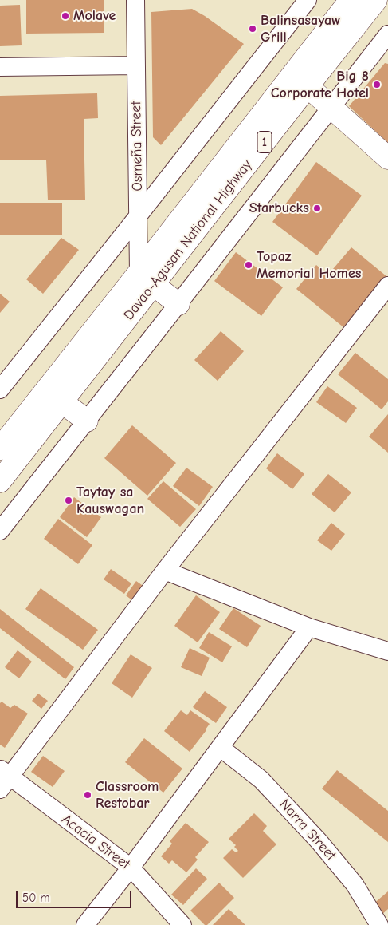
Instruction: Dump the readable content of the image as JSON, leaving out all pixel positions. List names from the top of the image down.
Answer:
{
  "streets": {
    "main road": ["1", "Davao-Agusan National Highway"],
    "street": ["Osmeña Street", "Narra Street", "Acacia Street"]
  },
  "crossings": [
    ["Osmeña Street", "Davao-Agusan National Highway"]
  ],
  "places": [
    "Molave",
    "Balinsasayaw Grill",
    "Big 8 Corporate Hotel",
    "Starbucks",
    "Topaz Memorial Homes",
    "Taytay sa Kauswagan",
    "Classroom Restobar"
  ],
  "scale_bar": "50 m"
}
